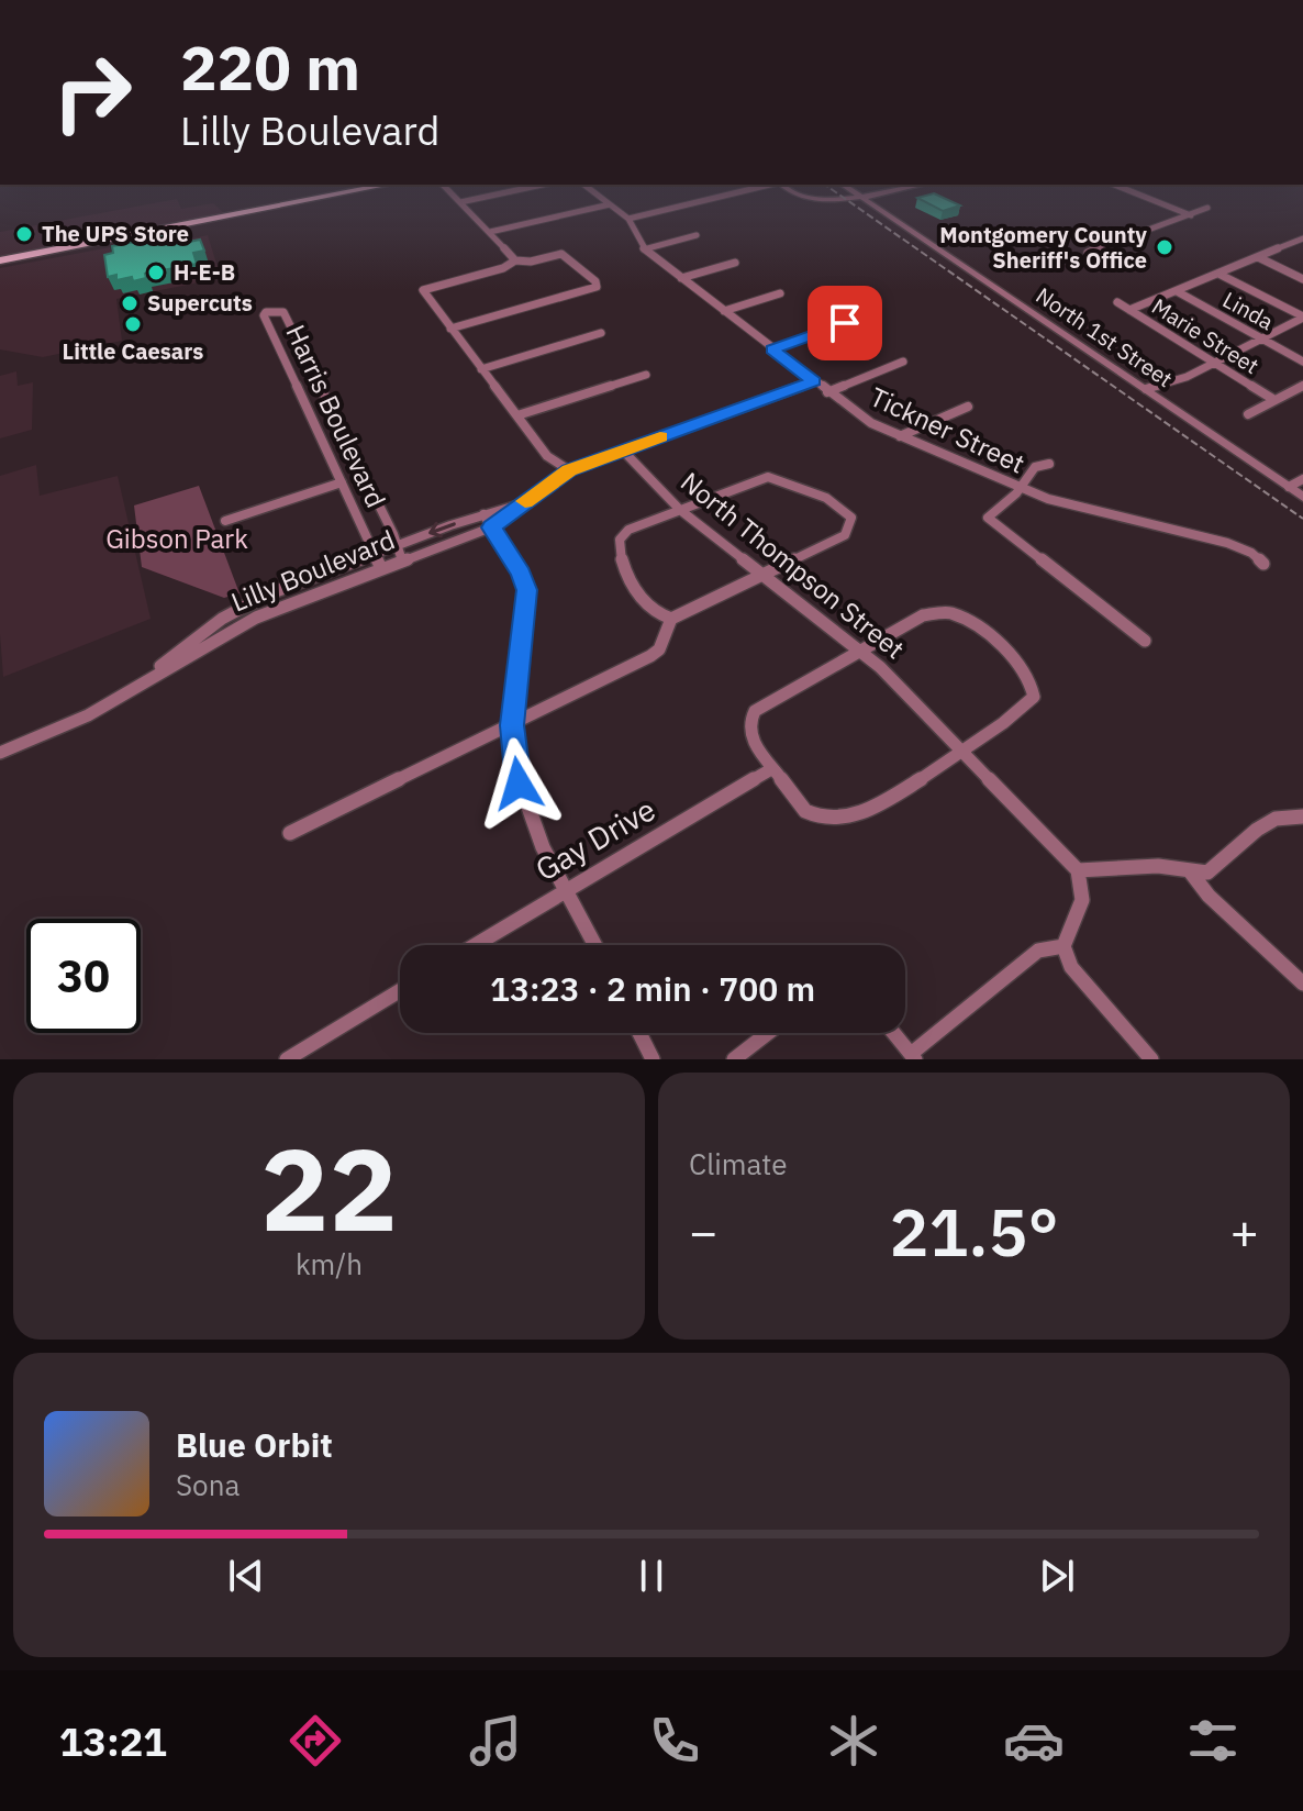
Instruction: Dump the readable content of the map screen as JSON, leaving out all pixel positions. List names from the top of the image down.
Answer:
{
  "streets": {
    "street": [
      "Linda",
      "Marie Street",
      "North 1st Street",
      "Harris Boulevard",
      "Tickner Street",
      "North Thompson Street",
      "Lilly Boulevard",
      "Gay Drive"
    ]
  },
  "crossings": [
    ["Harris Boulevard", "Lilly Boulevard"],
    ["Tickner Street", "Lilly Boulevard"],
    ["North Thompson Street", "Lilly Boulevard"]
  ],
  "parks": ["Gibson Park"],
  "places": [
    "The UPS Store",
    "Montgomery County Sheriff's Office",
    "H-E-B",
    "Supercuts",
    "Little Caesars"
  ],
  "page": {
    "turn": ["220 m", "Lilly Boulevard"],
    "limit": "30",
    "trip": "13:23 · 2 min · 700 m",
    "tile": [
      ["22", "km/h"],
      "Climate"
    ],
    "heat": ["−", "21.5°", "+"],
    "song": ["Blue Orbit", "Sona"],
    "tabs": "13:21"
  }
}
